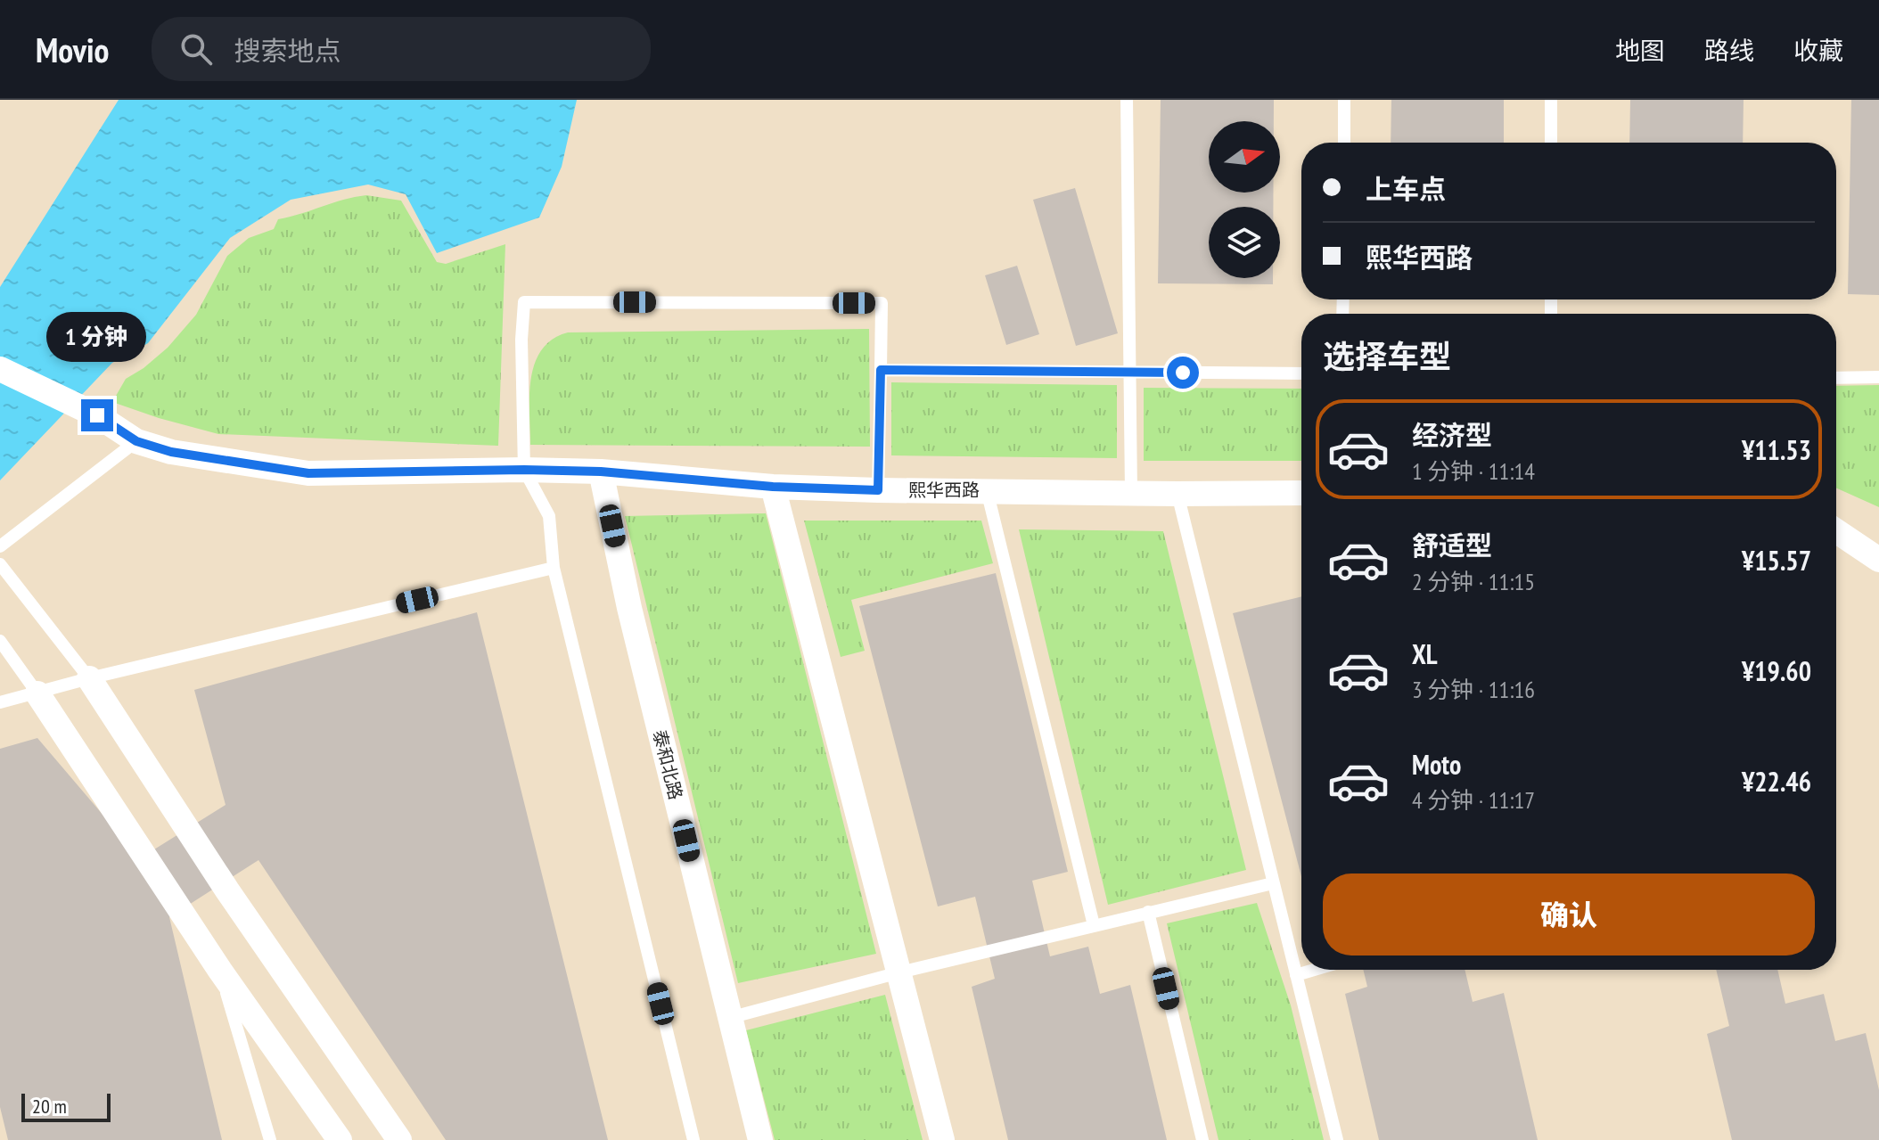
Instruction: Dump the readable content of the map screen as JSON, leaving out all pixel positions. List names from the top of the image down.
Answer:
{
  "streets": {
    "street": ["熙华西路", "泰和北路"]
  },
  "crossings": [
    ["熙华西路", "泰和北路"]
  ],
  "scale_bar": "20 m",
  "north": "right",
  "page": {
    "header": "Movio",
    "search": "搜索地点",
    "nav": ["地图", "路线", "收藏"],
    "banner": ["上车点", "熙华西路"],
    "bubble": "1 分钟",
    "heading": "选择车型",
    "list": [
      {
        "name": "经济型",
        "note": "1 分钟 · 11:14",
        "value": "¥11.53"
      },
      {
        "name": "舒适型",
        "note": "2 分钟 · 11:15",
        "value": "¥15.57"
      },
      {
        "name": "XL",
        "note": "3 分钟 · 11:16",
        "value": "¥19.60"
      },
      {
        "name": "Moto",
        "note": "4 分钟 · 11:17",
        "value": "¥22.46"
      }
    ],
    "buttons": "确认",
    "scale": "20 m"
  }
}
